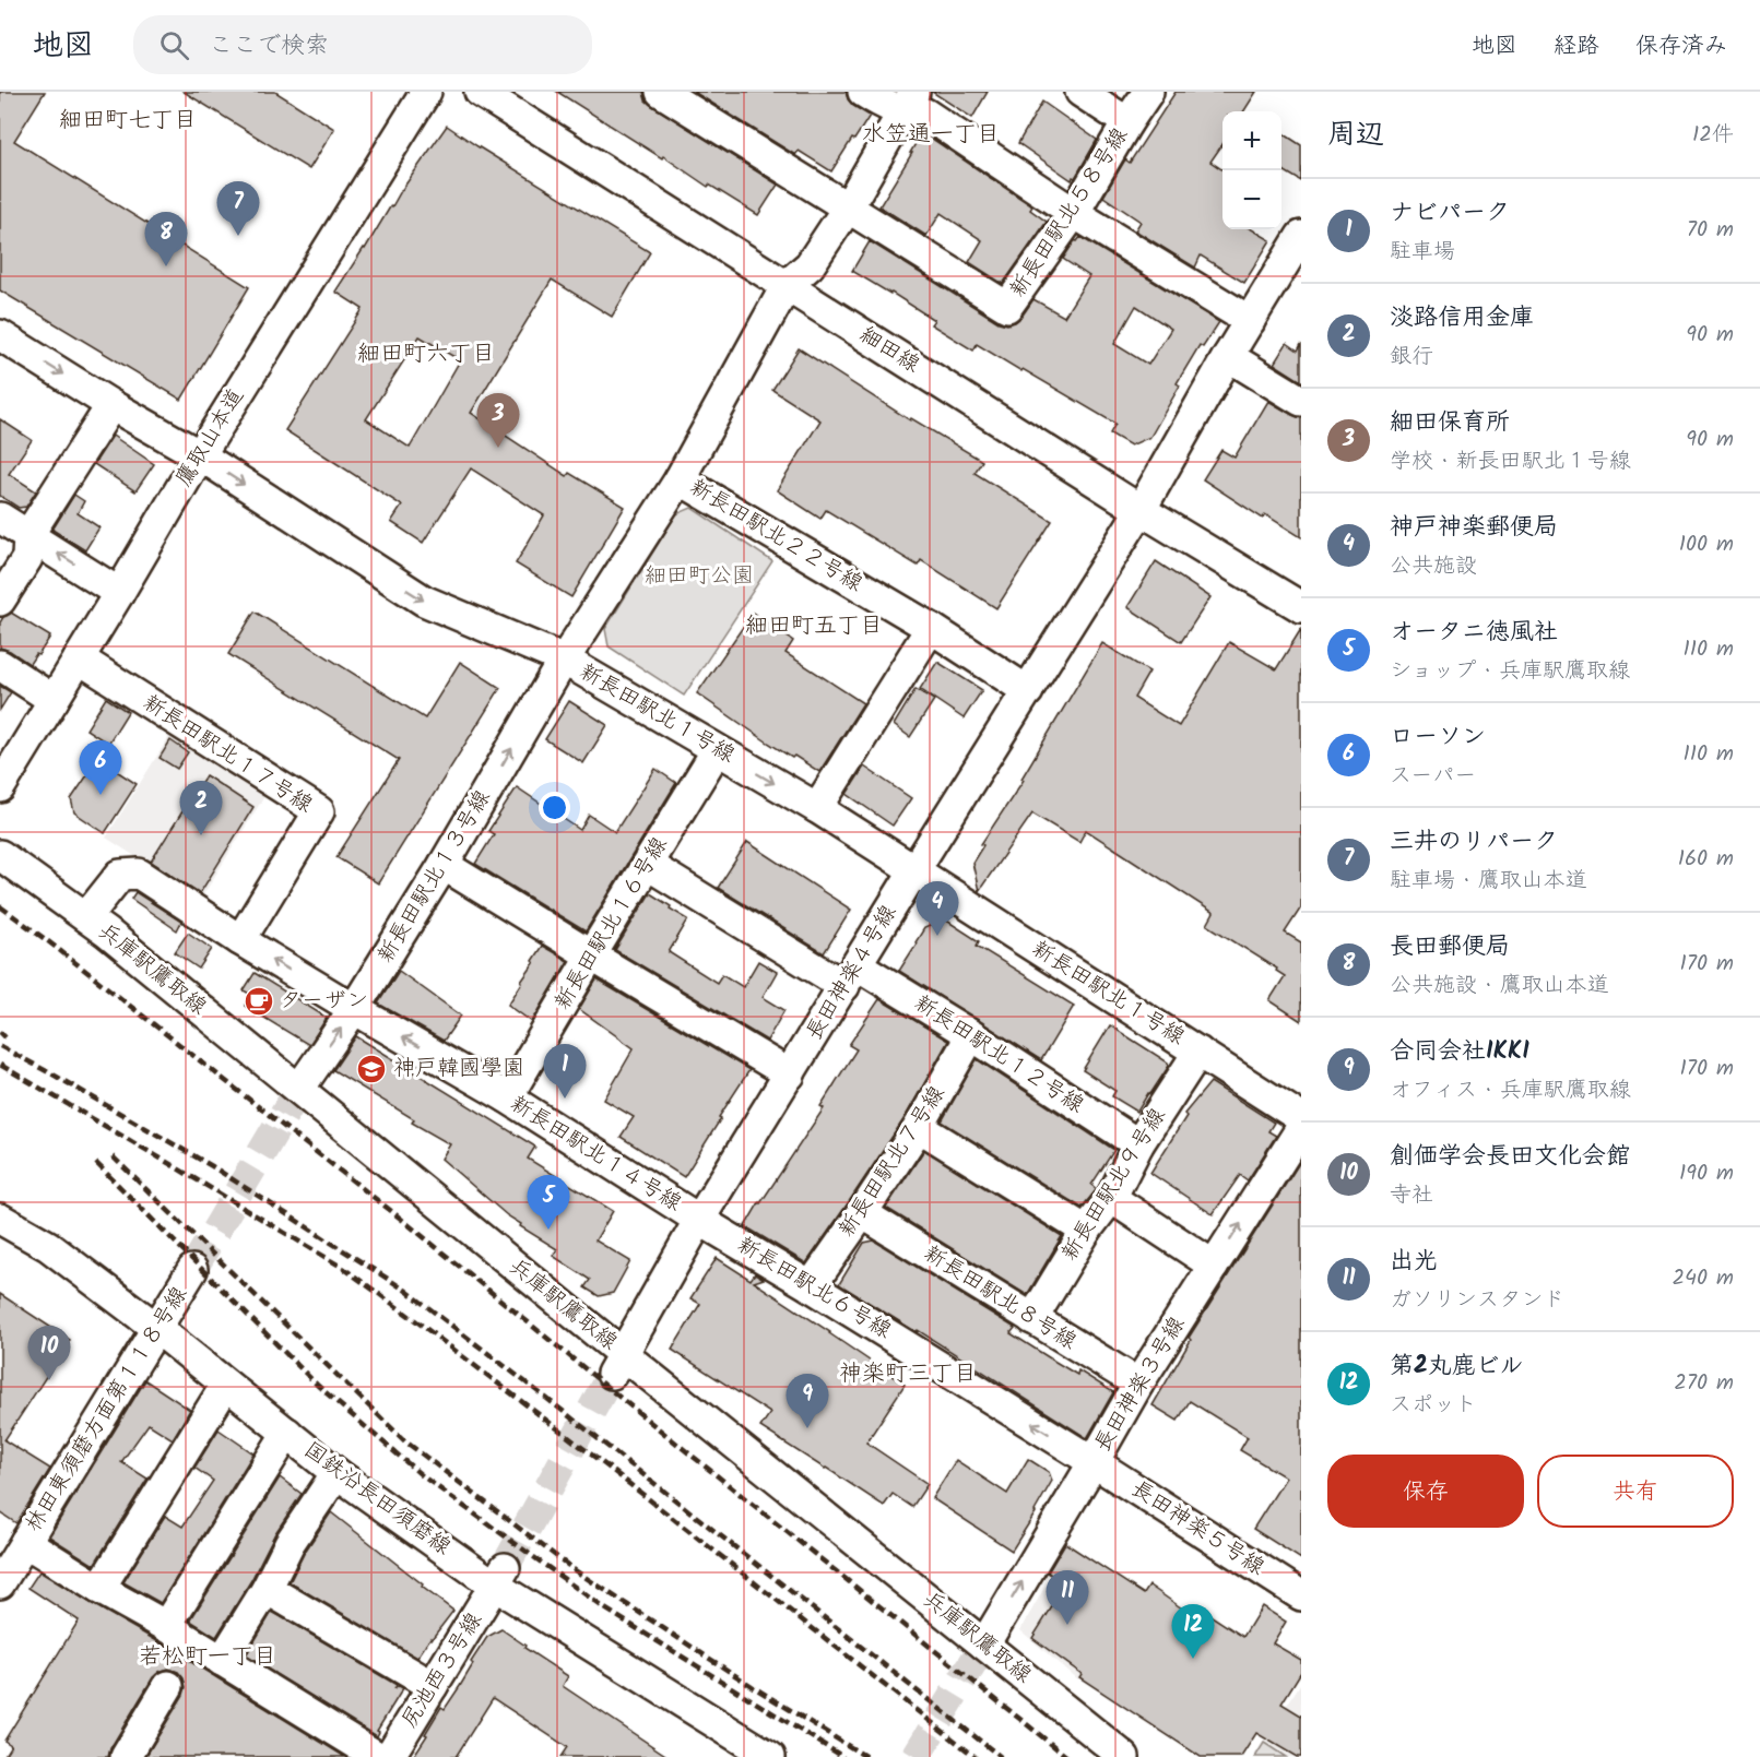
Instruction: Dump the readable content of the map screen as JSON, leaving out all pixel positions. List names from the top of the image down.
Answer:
{
  "streets": {
    "street": [
      "新長田駅北５８号線",
      "細田線",
      "鷹取山本道",
      "新長田駅北２２号線",
      "新長田駅北１号線",
      "新長田駅北１７号線",
      "新長田駅北１３号線",
      "新長田駅北１６号線",
      "兵庫駅鷹取線",
      "長田神楽４号線",
      "新長田駅北１２号線",
      "新長田駅北１４号線",
      "新長田駅北７号線",
      "新長田駅北９号線",
      "新長田駅北６号線",
      "新長田駅北８号線",
      "長田神楽３号線",
      "林田東須磨方面第１１８号線",
      "国鉄沿長田須磨線",
      "長田神楽５号線",
      "尻池西３号線"
    ]
  },
  "crossings": [
    ["新長田駅北５８号線", "新長田駅北２２号線"],
    ["細田線", "新長田駅北２２号線"],
    ["細田線", "長田神楽４号線"],
    ["鷹取山本道", "新長田駅北１号線"],
    ["鷹取山本道", "新長田駅北１７号線"],
    ["新長田駅北２２号線", "新長田駅北１３号線"],
    ["新長田駅北２２号線", "長田神楽４号線"],
    ["新長田駅北１号線", "新長田駅北１３号線"],
    ["新長田駅北１号線", "新長田駅北１６号線"],
    ["新長田駅北１号線", "長田神楽４号線"],
    ["新長田駅北１号線", "新長田駅北９号線"],
    ["新長田駅北１７号線", "新長田駅北１４号線"],
    ["新長田駅北１３号線", "兵庫駅鷹取線"],
    ["新長田駅北１３号線", "新長田駅北１４号線"],
    ["新長田駅北１６号線", "新長田駅北１２号線"],
    ["新長田駅北１６号線", "新長田駅北１４号線"],
    ["兵庫駅鷹取線", "長田神楽４号線"],
    ["兵庫駅鷹取線", "新長田駅北１４号線"],
    ["兵庫駅鷹取線", "長田神楽３号線"],
    ["長田神楽４号線", "新長田駅北１２号線"],
    ["長田神楽４号線", "新長田駅北１４号線"],
    ["長田神楽４号線", "新長田駅北６号線"],
    ["新長田駅北１２号線", "新長田駅北７号線"],
    ["新長田駅北１２号線", "新長田駅北９号線"],
    ["新長田駅北１４号線", "新長田駅北６号線"],
    ["新長田駅北７号線", "新長田駅北６号線"],
    ["新長田駅北７号線", "新長田駅北８号線"],
    ["新長田駅北９号線", "新長田駅北８号線"],
    ["新長田駅北６号線", "長田神楽３号線"],
    ["新長田駅北６号線", "長田神楽５号線"],
    ["新長田駅北８号線", "長田神楽３号線"],
    ["長田神楽３号線", "長田神楽５号線"],
    ["林田東須磨方面第１１８号線", "国鉄沿長田須磨線"],
    ["国鉄沿長田須磨線", "尻池西３号線"]
  ],
  "one_way": ["新長田駅北１号線", "新長田駅北１３号線", "長田神楽３号線"],
  "districts": [
    "細田町七丁目",
    "水笠通一丁目",
    "細田町六丁目",
    "細田町五丁目",
    "神楽町三丁目",
    "若松町一丁目"
  ],
  "parks": ["細田町公園"],
  "places": {
    "cafe": ["ターザン"],
    "school or university": ["神戸韓國學園"]
  },
  "page": {
    "header": "地図",
    "search": "ここで検索",
    "nav": ["地図", "経路", "保存済み"],
    "heading": ["周辺", "12件"],
    "map_buttons": ["+", "−"],
    "list": [
      {
        "mark": "1",
        "name": "ナビパーク",
        "note": "駐車場",
        "value": "70 m"
      },
      {
        "mark": "2",
        "name": "淡路信用金庫",
        "note": "銀行",
        "value": "90 m"
      },
      {
        "mark": "3",
        "name": "細田保育所",
        "note": "学校 · 新長田駅北１号線",
        "value": "90 m"
      },
      {
        "mark": "4",
        "name": "神戸神楽郵便局",
        "note": "公共施設",
        "value": "100 m"
      },
      {
        "mark": "5",
        "name": "オータニ徳風社",
        "note": "ショップ · 兵庫駅鷹取線",
        "value": "110 m"
      },
      {
        "mark": "6",
        "name": "ローソン",
        "note": "スーパー",
        "value": "110 m"
      },
      {
        "mark": "7",
        "name": "三井のリパーク",
        "note": "駐車場 · 鷹取山本道",
        "value": "160 m"
      },
      {
        "mark": "8",
        "name": "長田郵便局",
        "note": "公共施設 · 鷹取山本道",
        "value": "170 m"
      },
      {
        "mark": "9",
        "name": "合同会社IKKI",
        "note": "オフィス · 兵庫駅鷹取線",
        "value": "170 m"
      },
      {
        "mark": "10",
        "name": "創価学会長田文化会館",
        "note": "寺社",
        "value": "190 m"
      },
      {
        "mark": "11",
        "name": "出光",
        "note": "ガソリンスタンド",
        "value": "240 m"
      },
      {
        "mark": "12",
        "name": "第2丸鹿ビル",
        "note": "スポット",
        "value": "270 m"
      }
    ],
    "pins": [
      "7",
      "8",
      "3",
      "6",
      "2",
      "4",
      "1",
      "5",
      "10",
      "9",
      "11",
      "12"
    ],
    "buttons": ["保存", "共有"]
  }
}
